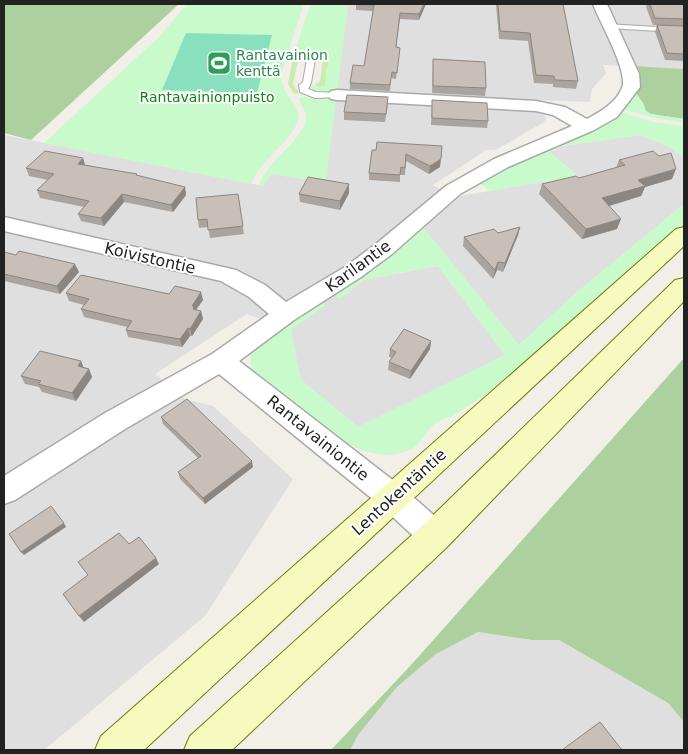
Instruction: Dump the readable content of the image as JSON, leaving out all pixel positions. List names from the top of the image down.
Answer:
{
  "streets": {
    "main road": ["Lentokentäntie"],
    "street": ["Koivistontie", "Karilantie", "Rantavainiontie"]
  },
  "crossings": [
    ["Koivistontie", "Karilantie"],
    ["Karilantie", "Rantavainiontie"],
    ["Rantavainiontie", "Lentokentäntie"]
  ],
  "parks": ["Rantavainionpuisto"],
  "places": {
    "sports": ["Rantavainion kenttä"]
  }
}
